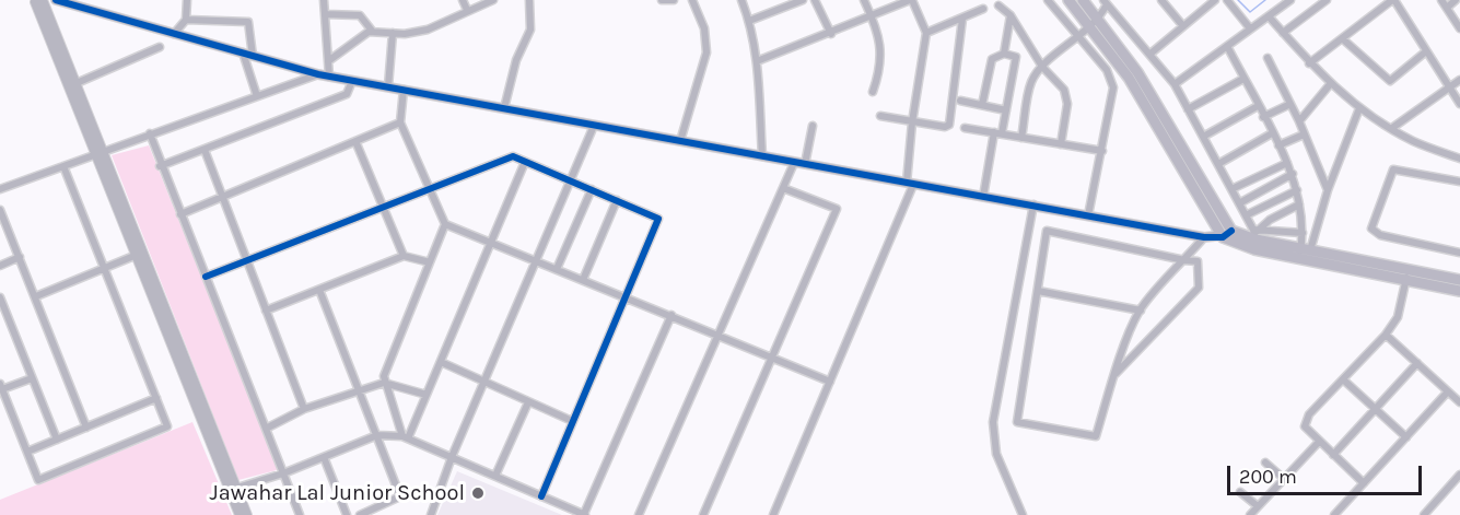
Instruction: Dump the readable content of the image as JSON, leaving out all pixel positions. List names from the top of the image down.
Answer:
{
  "places": ["Jawahar Lal Junior School"],
  "scale_bar": "200 m"
}
